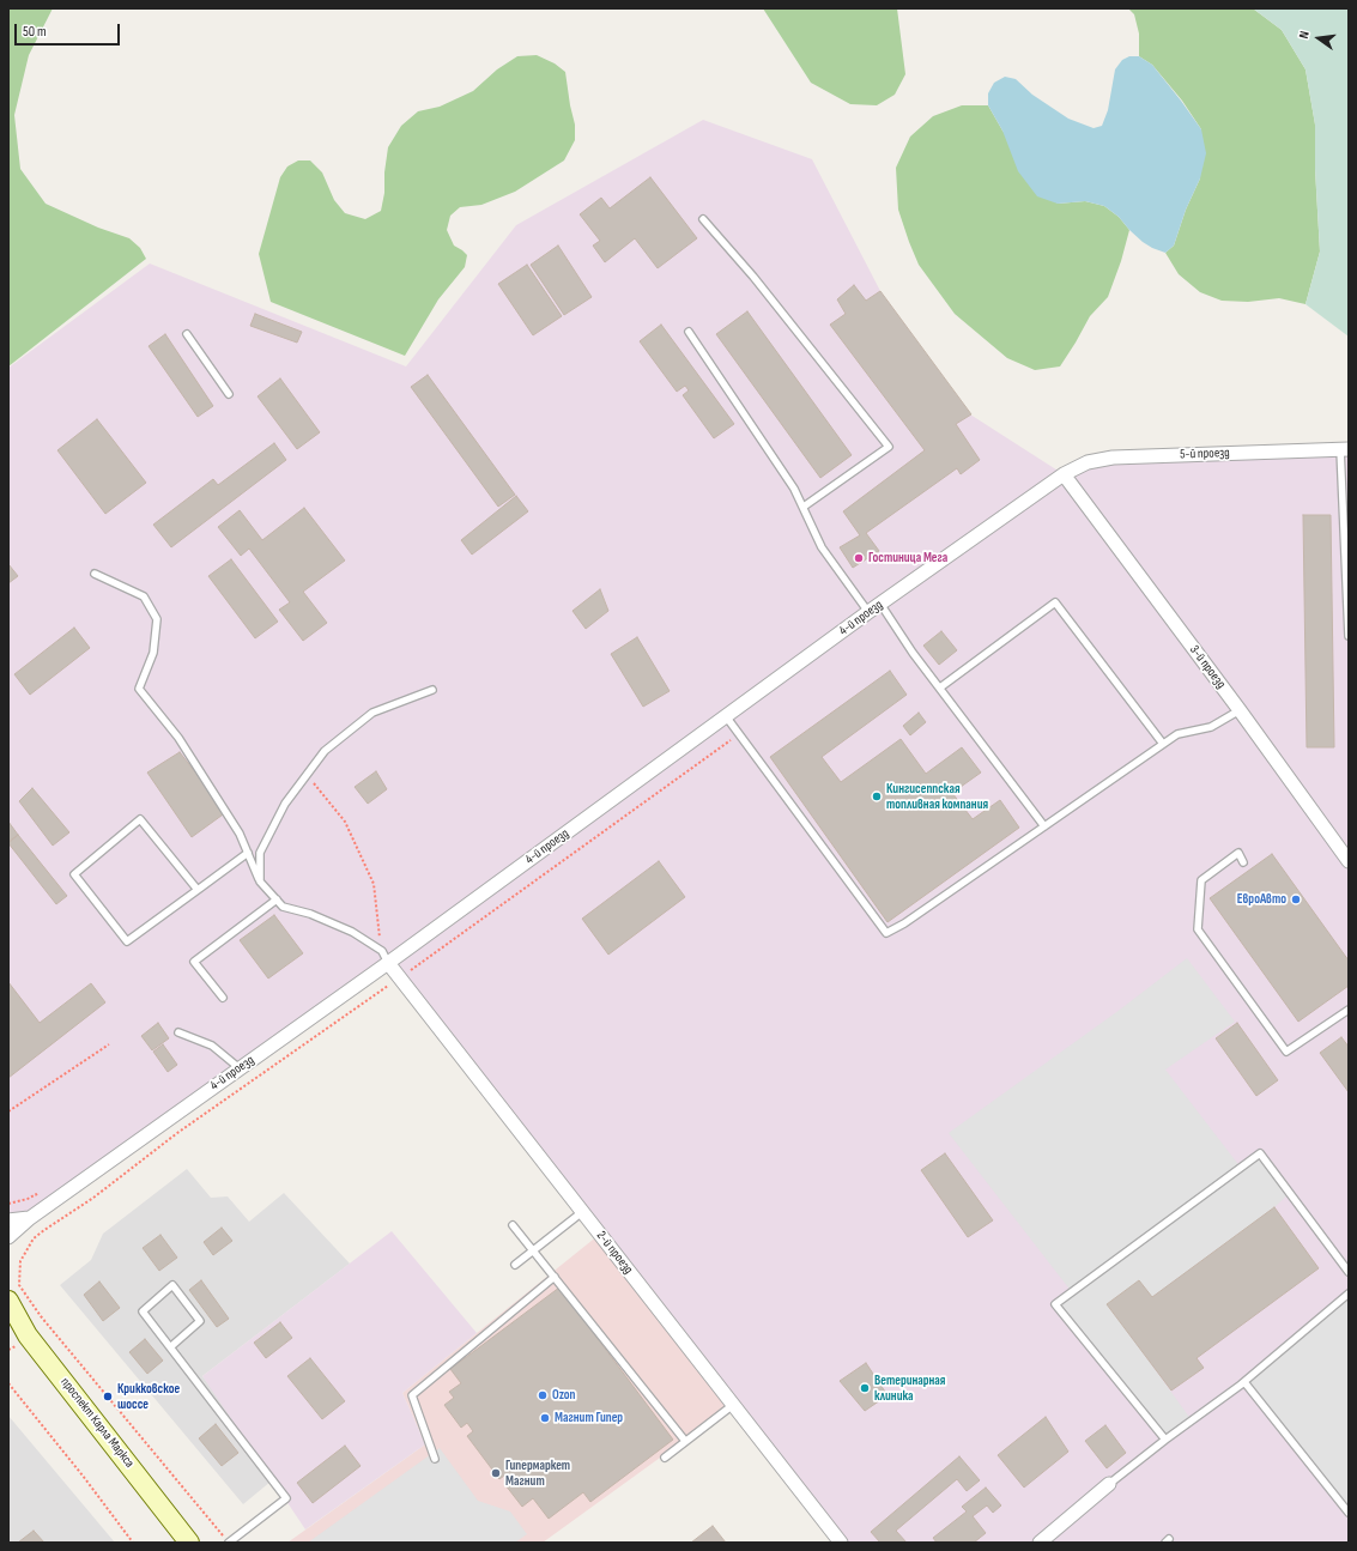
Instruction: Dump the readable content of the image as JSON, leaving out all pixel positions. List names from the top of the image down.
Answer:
{
  "streets": {
    "main road": ["проспект Карла Маркса"],
    "street": [
      "5-й проезд",
      "4-й проезд",
      "3-й проезд",
      "2-й проезд"
    ]
  },
  "crossings": [
    ["5-й проезд", "4-й проезд"],
    ["5-й проезд", "3-й проезд"],
    ["4-й проезд", "3-й проезд"],
    ["4-й проезд", "2-й проезд"]
  ],
  "places": [
    "Гостиница Мега",
    "Кингисеппская топливная компания",
    "ЕвроАвто",
    "Ветеринарная клиника",
    "Ozon",
    "Крикковское шоссе",
    "Магнит Гипер",
    "Гипермаркет Магнит"
  ],
  "scale_bar": "50 m",
  "north": "left"
}
